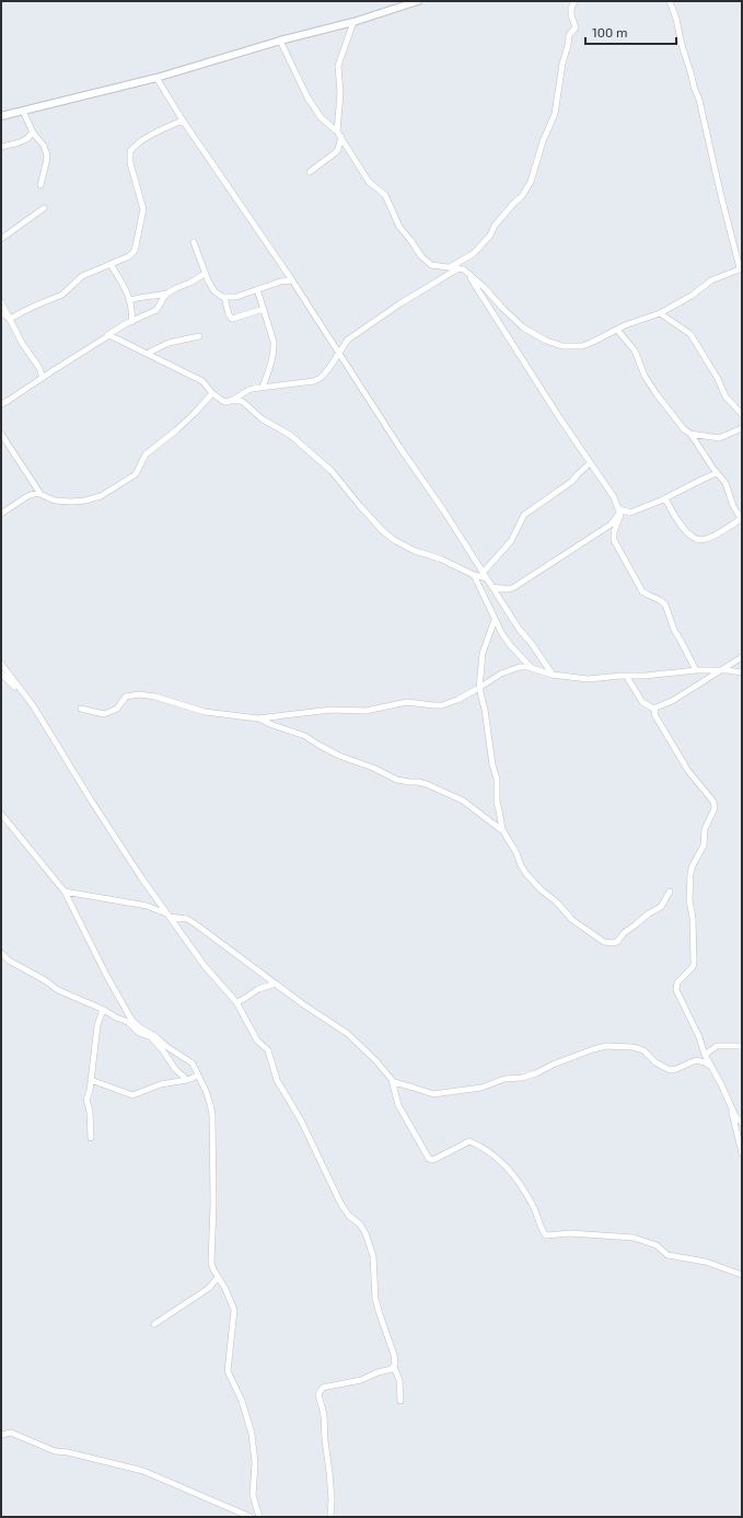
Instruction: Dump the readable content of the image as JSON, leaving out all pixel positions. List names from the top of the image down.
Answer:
{
  "scale_bar": "100 m"
}
